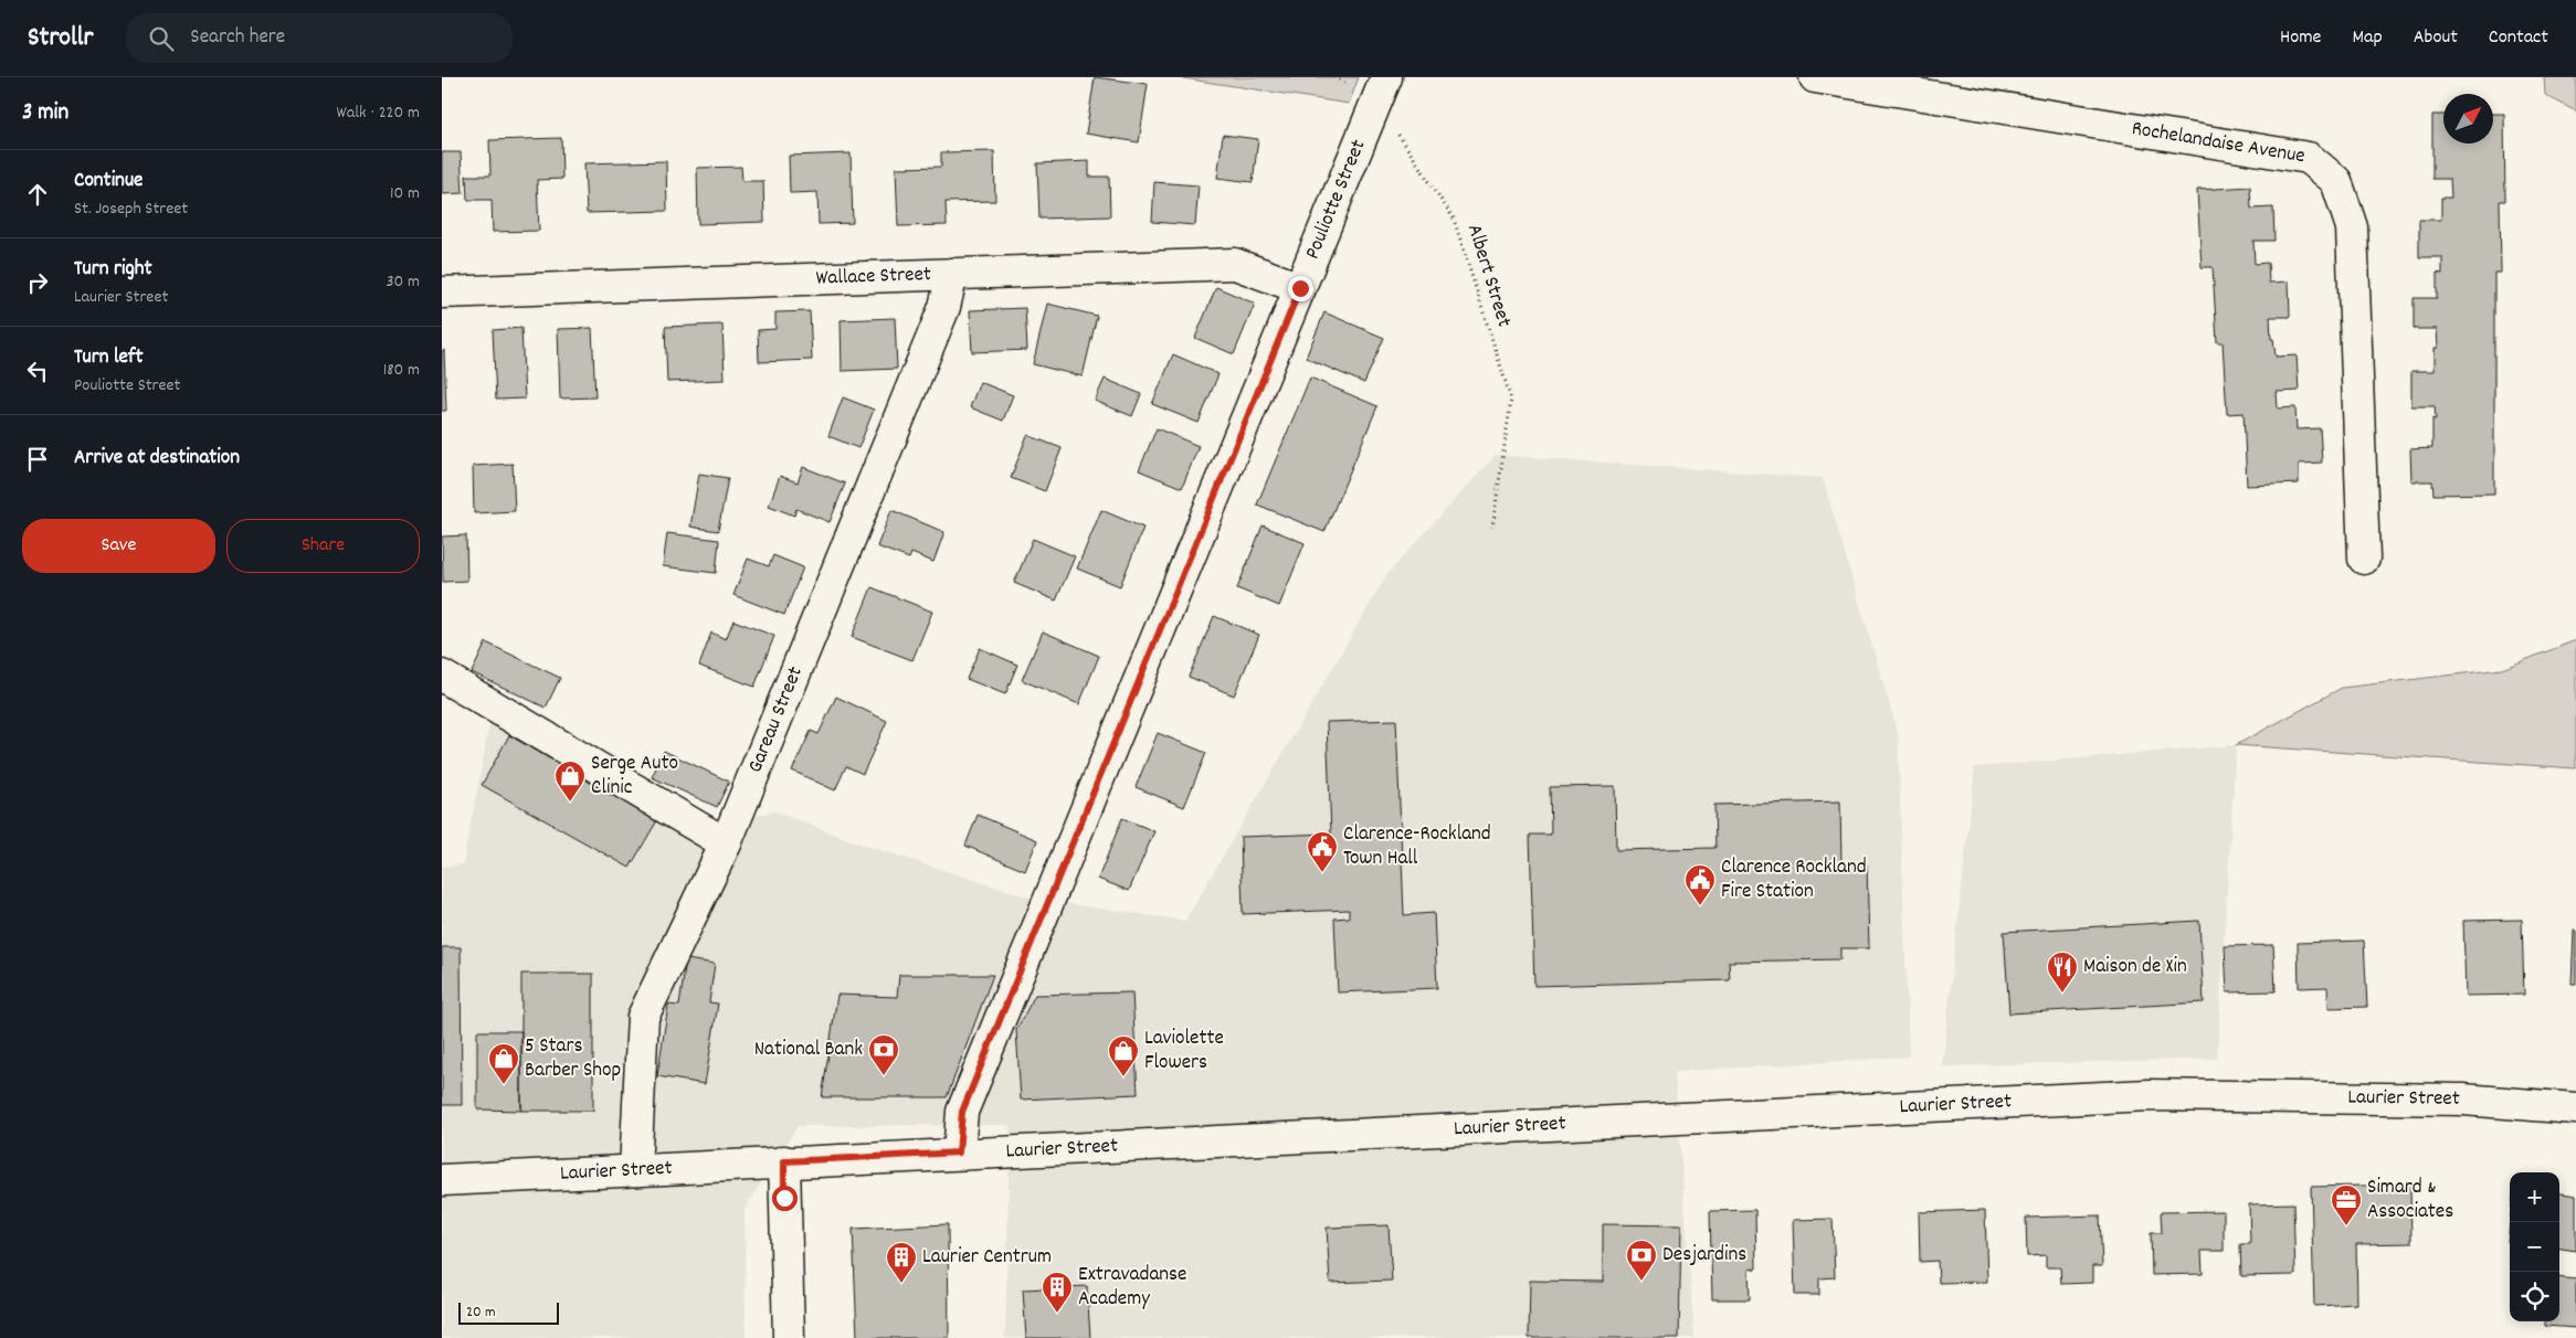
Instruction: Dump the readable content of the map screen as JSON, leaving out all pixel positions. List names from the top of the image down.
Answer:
{
  "streets": {
    "street": [
      "Rochelandaise Avenue",
      "Pouliotte Street",
      "Wallace Street",
      "Gareau Street",
      "Laurier Street"
    ],
    "path": ["Albert Street"]
  },
  "crossings": [
    ["Pouliotte Street", "Albert Street"],
    ["Pouliotte Street", "Wallace Street"],
    ["Pouliotte Street", "Laurier Street"],
    ["Wallace Street", "Gareau Street"],
    ["Gareau Street", "Laurier Street"]
  ],
  "places": {
    "shop": ["Serge Auto Clinic", "Laviolette Flowers", "5 Stars Barber Shop"],
    "public building": ["Clarence-Rockland Town Hall", "Clarence Rockland Fire Station"],
    "restaurant": ["Maison de Xin"],
    "bank": ["National Bank", "Desjardins"],
    "office": ["Simard & Associates"],
    "building": ["Laurier Centrum", "Extravadanse Academy"]
  },
  "scale_bar": "20 m",
  "north": "top right",
  "page": {
    "header": "Strollr",
    "search": "Search here",
    "nav": [
      "Home",
      "Map",
      "About",
      "Contact"
    ],
    "heading": ["3 min", "Walk · 220 m"],
    "list": [
      ["Continue", "St. Joseph Street", "10 m"],
      ["Turn right", "Laurier Street", "30 m"],
      ["Turn left", "Pouliotte Street", "180 m"],
      "Arrive at destination"
    ],
    "buttons": ["Save", "Share"],
    "map_buttons": ["+", "−"],
    "scale": "20 m"
  }
}
